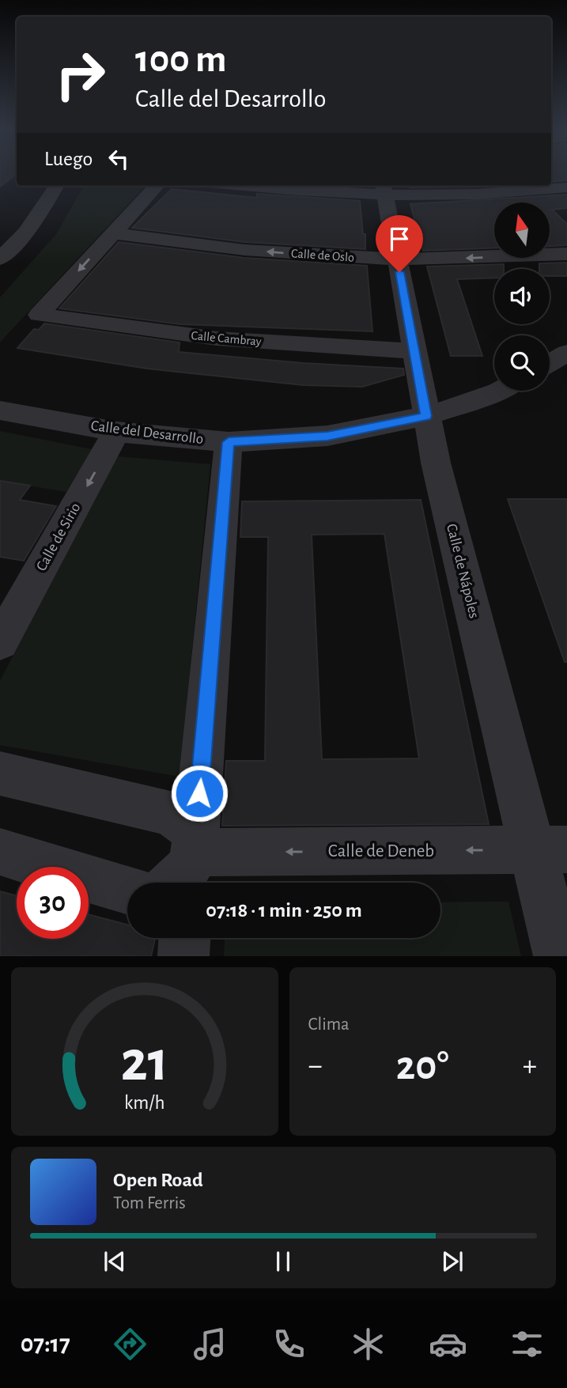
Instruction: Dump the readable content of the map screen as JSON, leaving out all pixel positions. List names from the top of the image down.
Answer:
{
  "streets": {
    "street": [
      "Calle de Oslo",
      "Calle Cambray",
      "Calle del Desarrollo",
      "Calle de Sirio",
      "Calle de Nápoles",
      "Calle de Deneb"
    ]
  },
  "crossings": [
    ["Calle de Oslo", "Calle Cambray"],
    ["Calle de Oslo", "Calle de Nápoles"],
    ["Calle Cambray", "Calle de Nápoles"],
    ["Calle del Desarrollo", "Calle de Sirio"],
    ["Calle del Desarrollo", "Calle de Nápoles"],
    ["Calle de Nápoles", "Calle de Deneb"]
  ],
  "one_way": ["Calle de Deneb"],
  "north": "top",
  "page": {
    "turn": ["100 m", "Calle del Desarrollo"],
    "then": "Luego",
    "limit": "30",
    "trip": "07:18 · 1 min · 250 m",
    "tile": "Clima",
    "heat": ["−", "20°", "+"],
    "song": ["Open Road", "Tom Ferris"],
    "tabs": "07:17",
    "gauge": ["21", "km/h"]
  }
}
